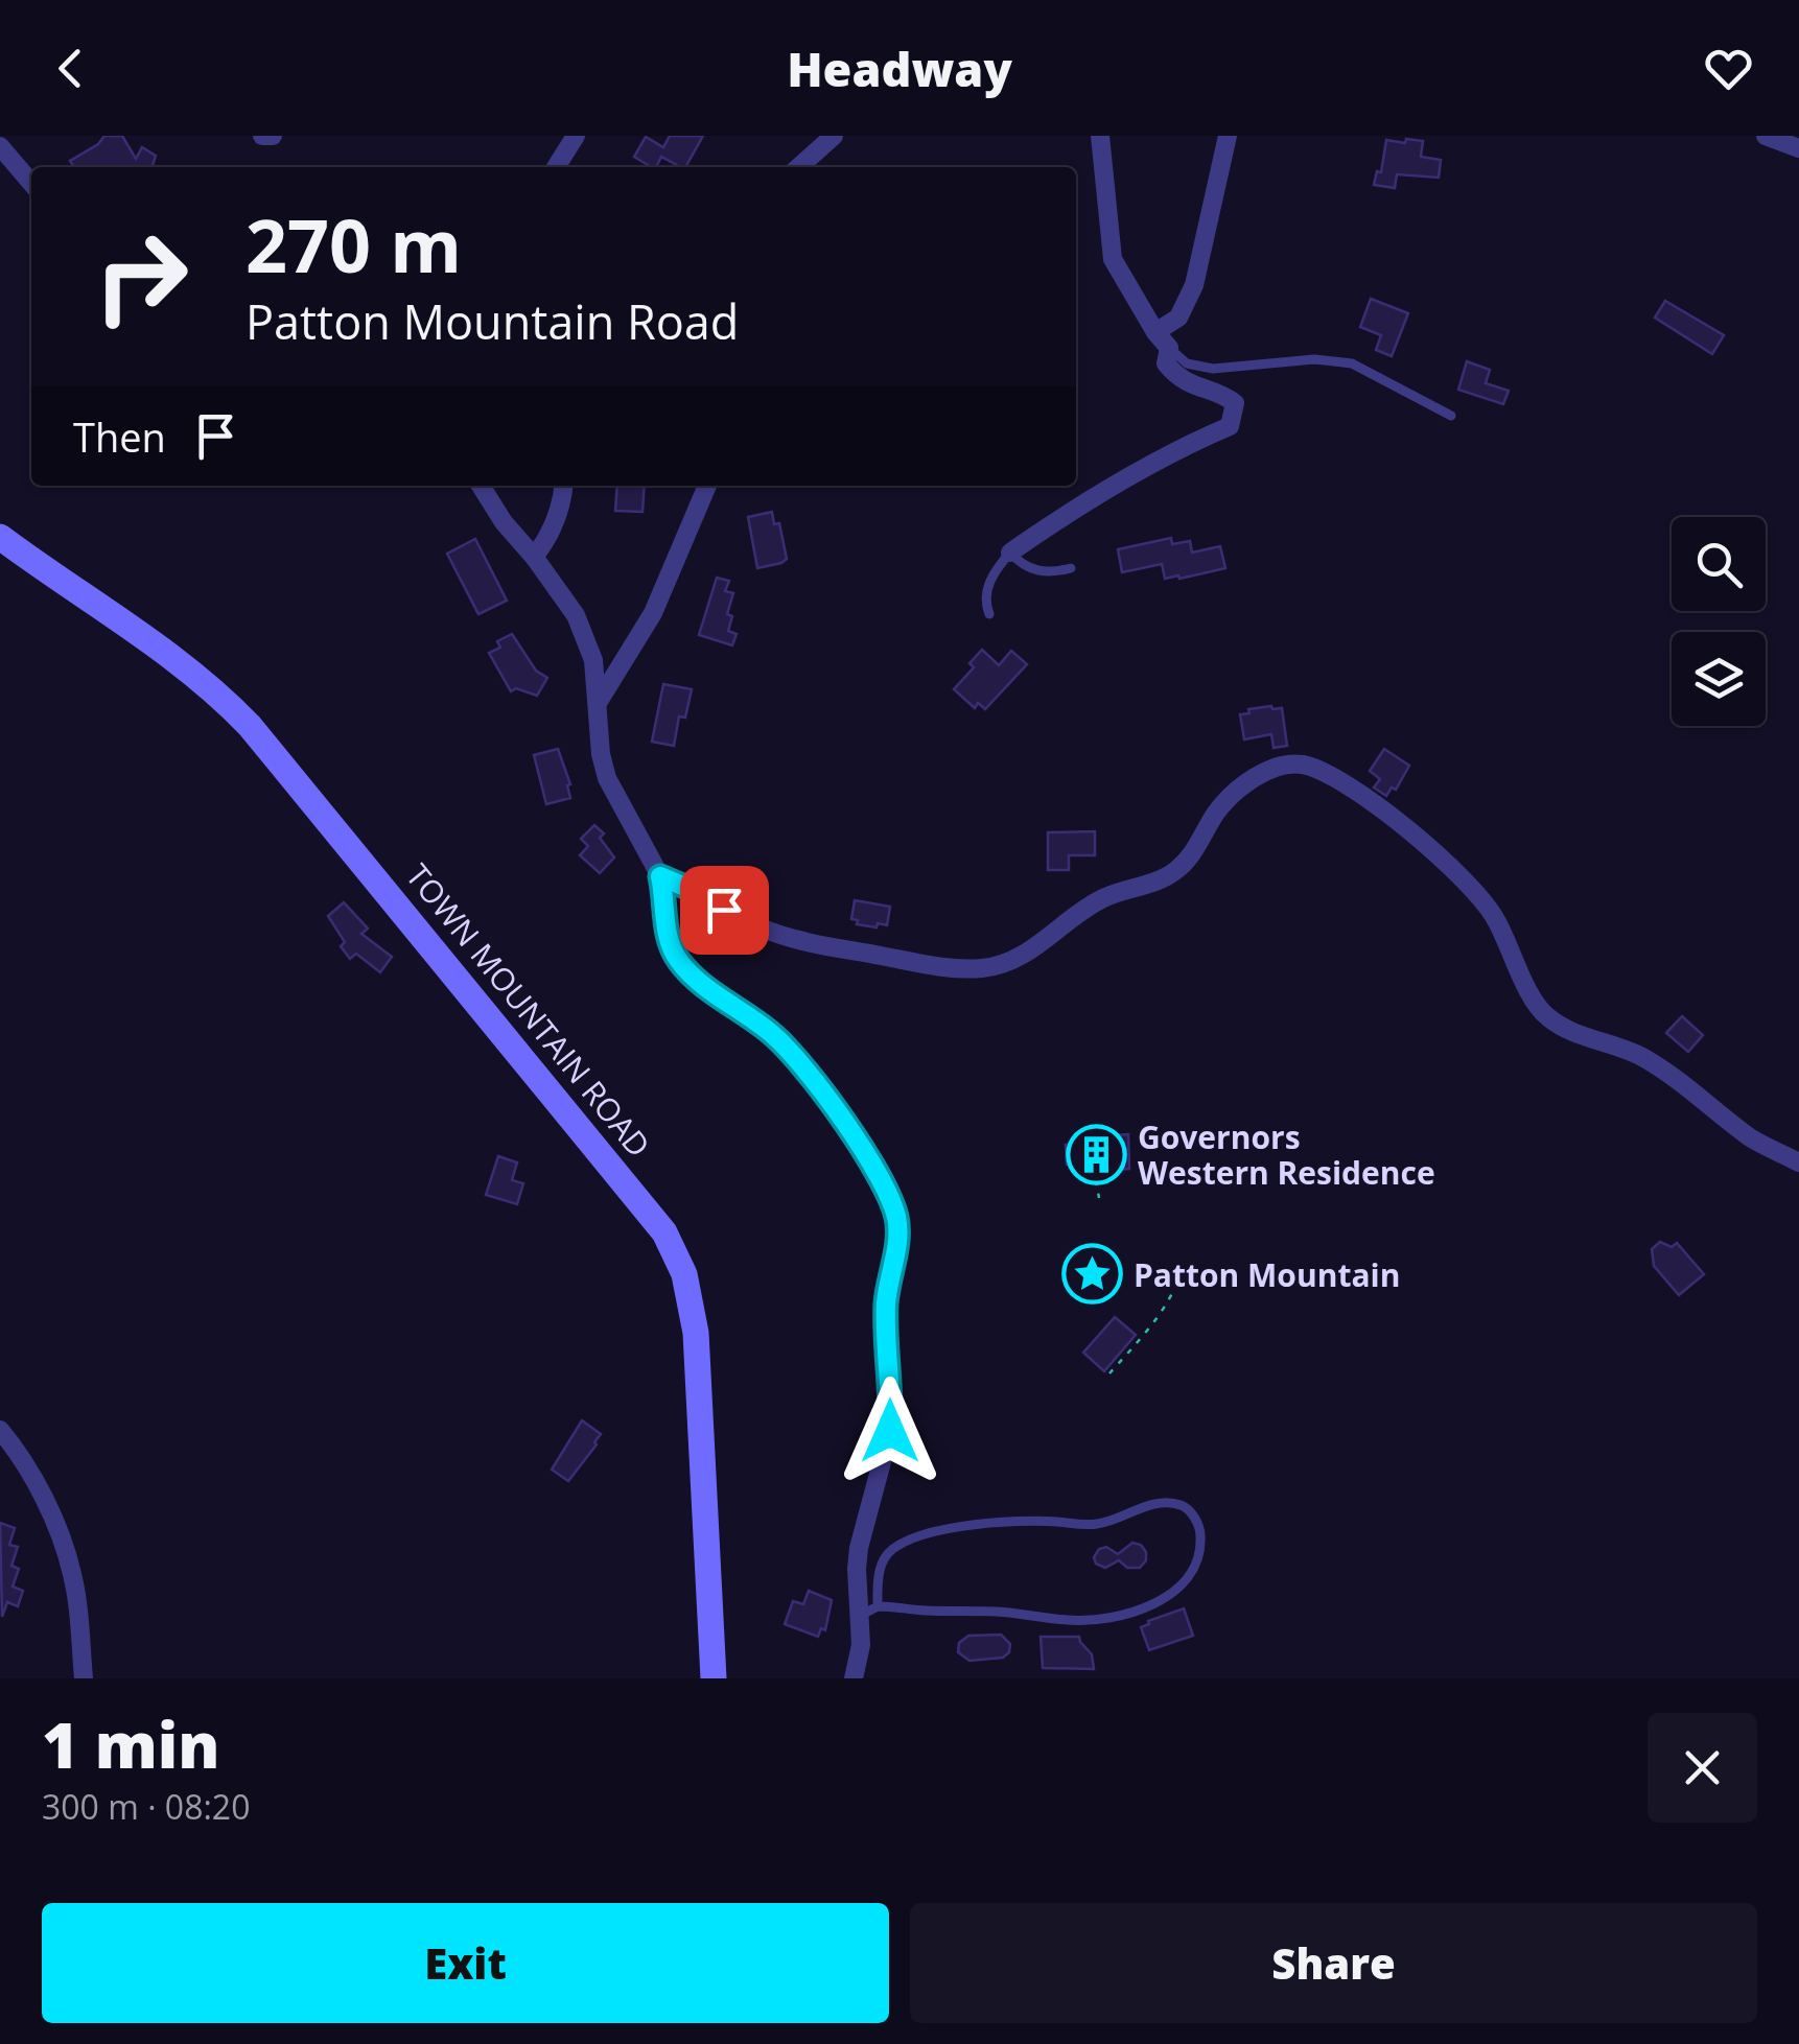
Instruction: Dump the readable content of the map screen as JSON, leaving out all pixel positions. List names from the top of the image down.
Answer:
{
  "streets": {
    "main road": ["TOWN MOUNTAIN ROAD"]
  },
  "places": {
    "building": ["Governors Western Residence"],
    "place": ["Patton Mountain"]
  },
  "page": {
    "header": "Headway",
    "turn": ["270 m", "Patton Mountain Road"],
    "then": "Then",
    "heading": ["1 min", "300 m · 08:20"],
    "buttons": ["Exit", "Share"]
  }
}
